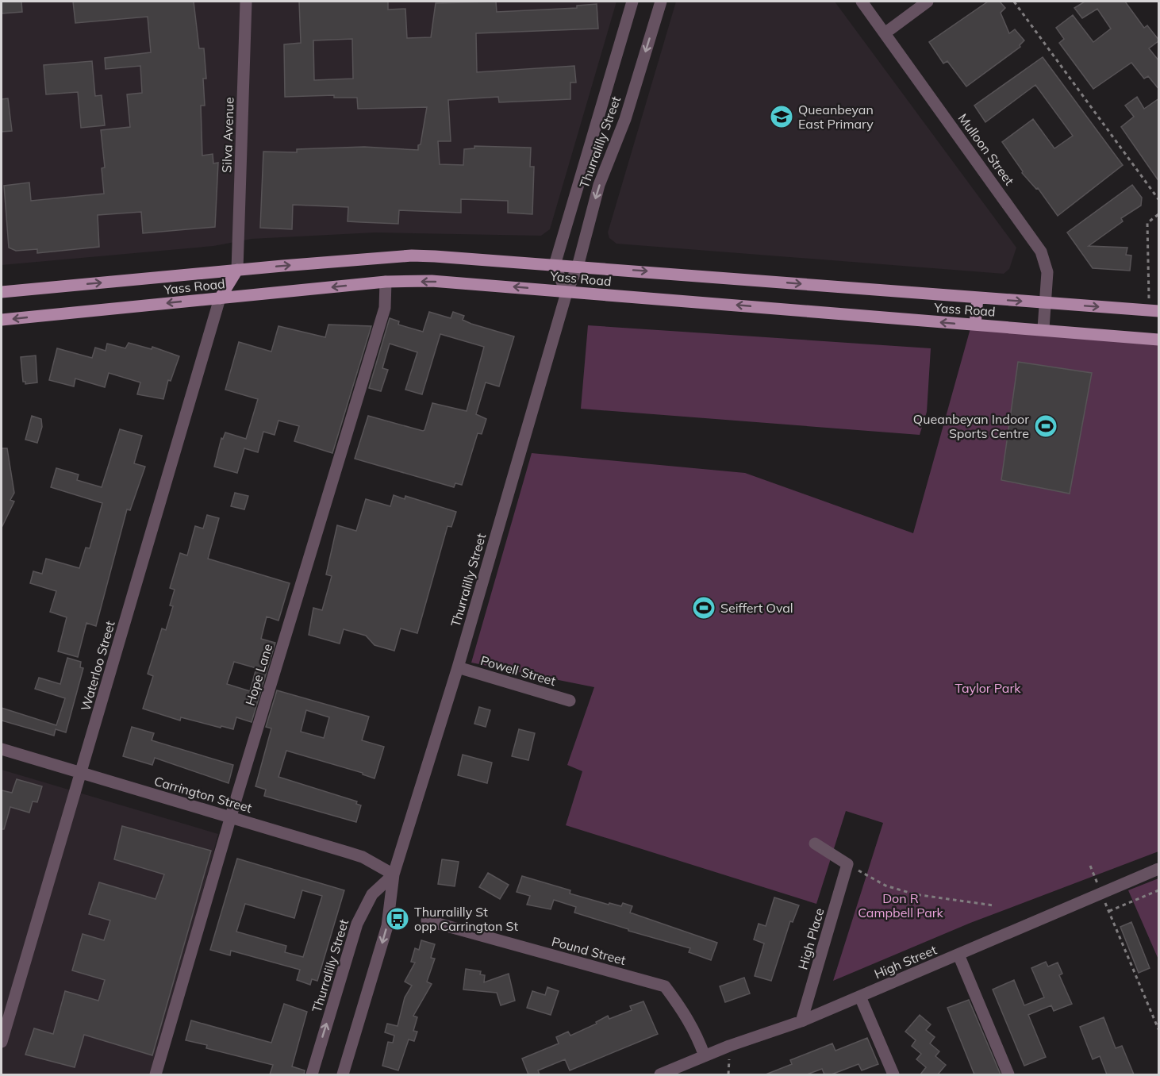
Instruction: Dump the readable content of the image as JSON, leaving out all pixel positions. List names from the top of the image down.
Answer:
{
  "streets": {
    "main road": ["Yass Road"],
    "street": [
      "Silva Avenue",
      "Thurralilly Street",
      "Mulloon Street",
      "Waterloo Street",
      "Powell Street",
      "Hope Lane",
      "Carrington Street",
      "High Place",
      "Pound Street",
      "High Street"
    ]
  },
  "crossings": [
    ["Silva Avenue", "Yass Road"],
    ["Thurralilly Street", "Yass Road"],
    ["Thurralilly Street", "Powell Street"],
    ["Thurralilly Street", "Carrington Street"],
    ["Mulloon Street", "Yass Road"],
    ["Yass Road", "Waterloo Street"],
    ["Yass Road", "Hope Lane"],
    ["Waterloo Street", "Carrington Street"],
    ["Hope Lane", "Carrington Street"],
    ["High Place", "High Street"],
    ["Pound Street", "High Street"]
  ],
  "parks": ["Taylor Park", "Don R Campbell Park"],
  "places": {
    "school or university": ["Queanbeyan East Primary"],
    "sports": ["Queanbeyan Indoor Sports Centre", "Seiffert Oval"],
    "bus stop": ["Thurralilly St opp Carrington St"]
  }
}
